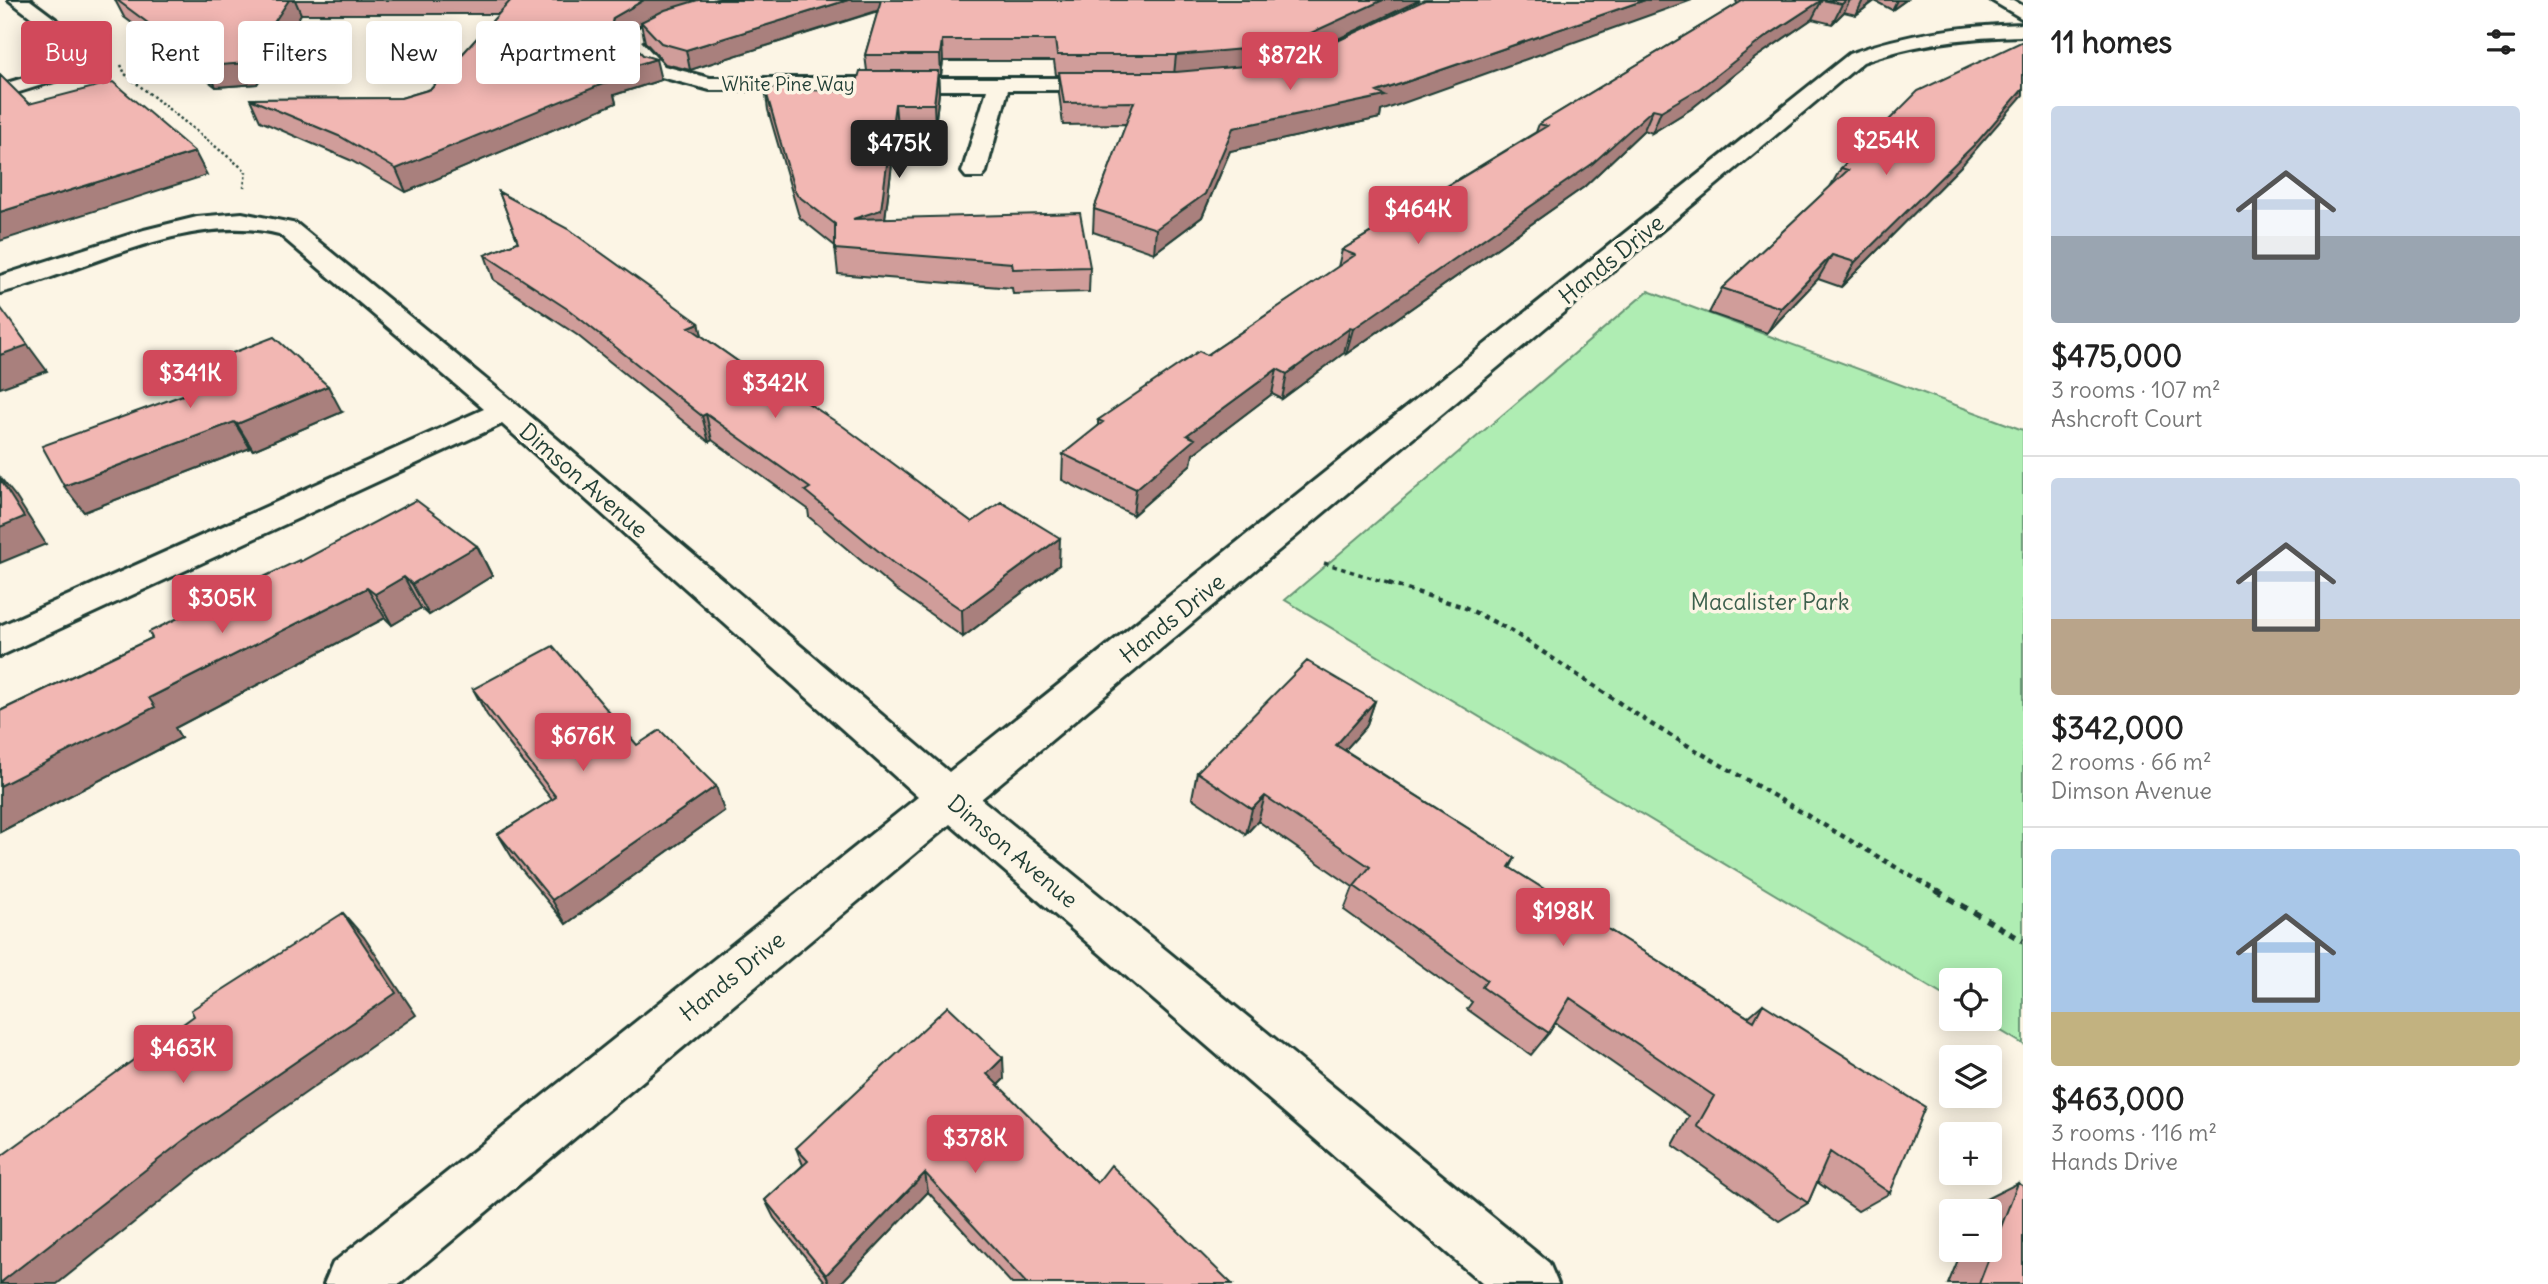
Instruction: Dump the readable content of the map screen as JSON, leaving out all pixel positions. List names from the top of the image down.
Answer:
{
  "streets": {
    "street": ["White Pine Way", "Hands Drive", "Dimson Avenue"]
  },
  "crossings": [
    ["Hands Drive", "Dimson Avenue"]
  ],
  "parks": ["Macalister Park"],
  "page": {
    "heading": "11 homes",
    "chip": [
      "Buy",
      "Rent",
      "Filters",
      "New",
      "Apartment"
    ],
    "price": [
      "$872K",
      "$254K",
      "$475K",
      "$464K",
      "$341K",
      "$342K",
      "$305K",
      "$676K",
      "$198K",
      "$463K",
      "$378K"
    ],
    "list": [
      {
        "name": "$475,000",
        "note": "3 rooms · 107 m² · Ashcroft Court"
      },
      {
        "name": "$342,000",
        "note": "2 rooms · 66 m² · Dimson Avenue"
      },
      {
        "name": "$463,000",
        "note": "3 rooms · 116 m² · Hands Drive"
      }
    ],
    "map_buttons": ["+", "−"]
  }
}
